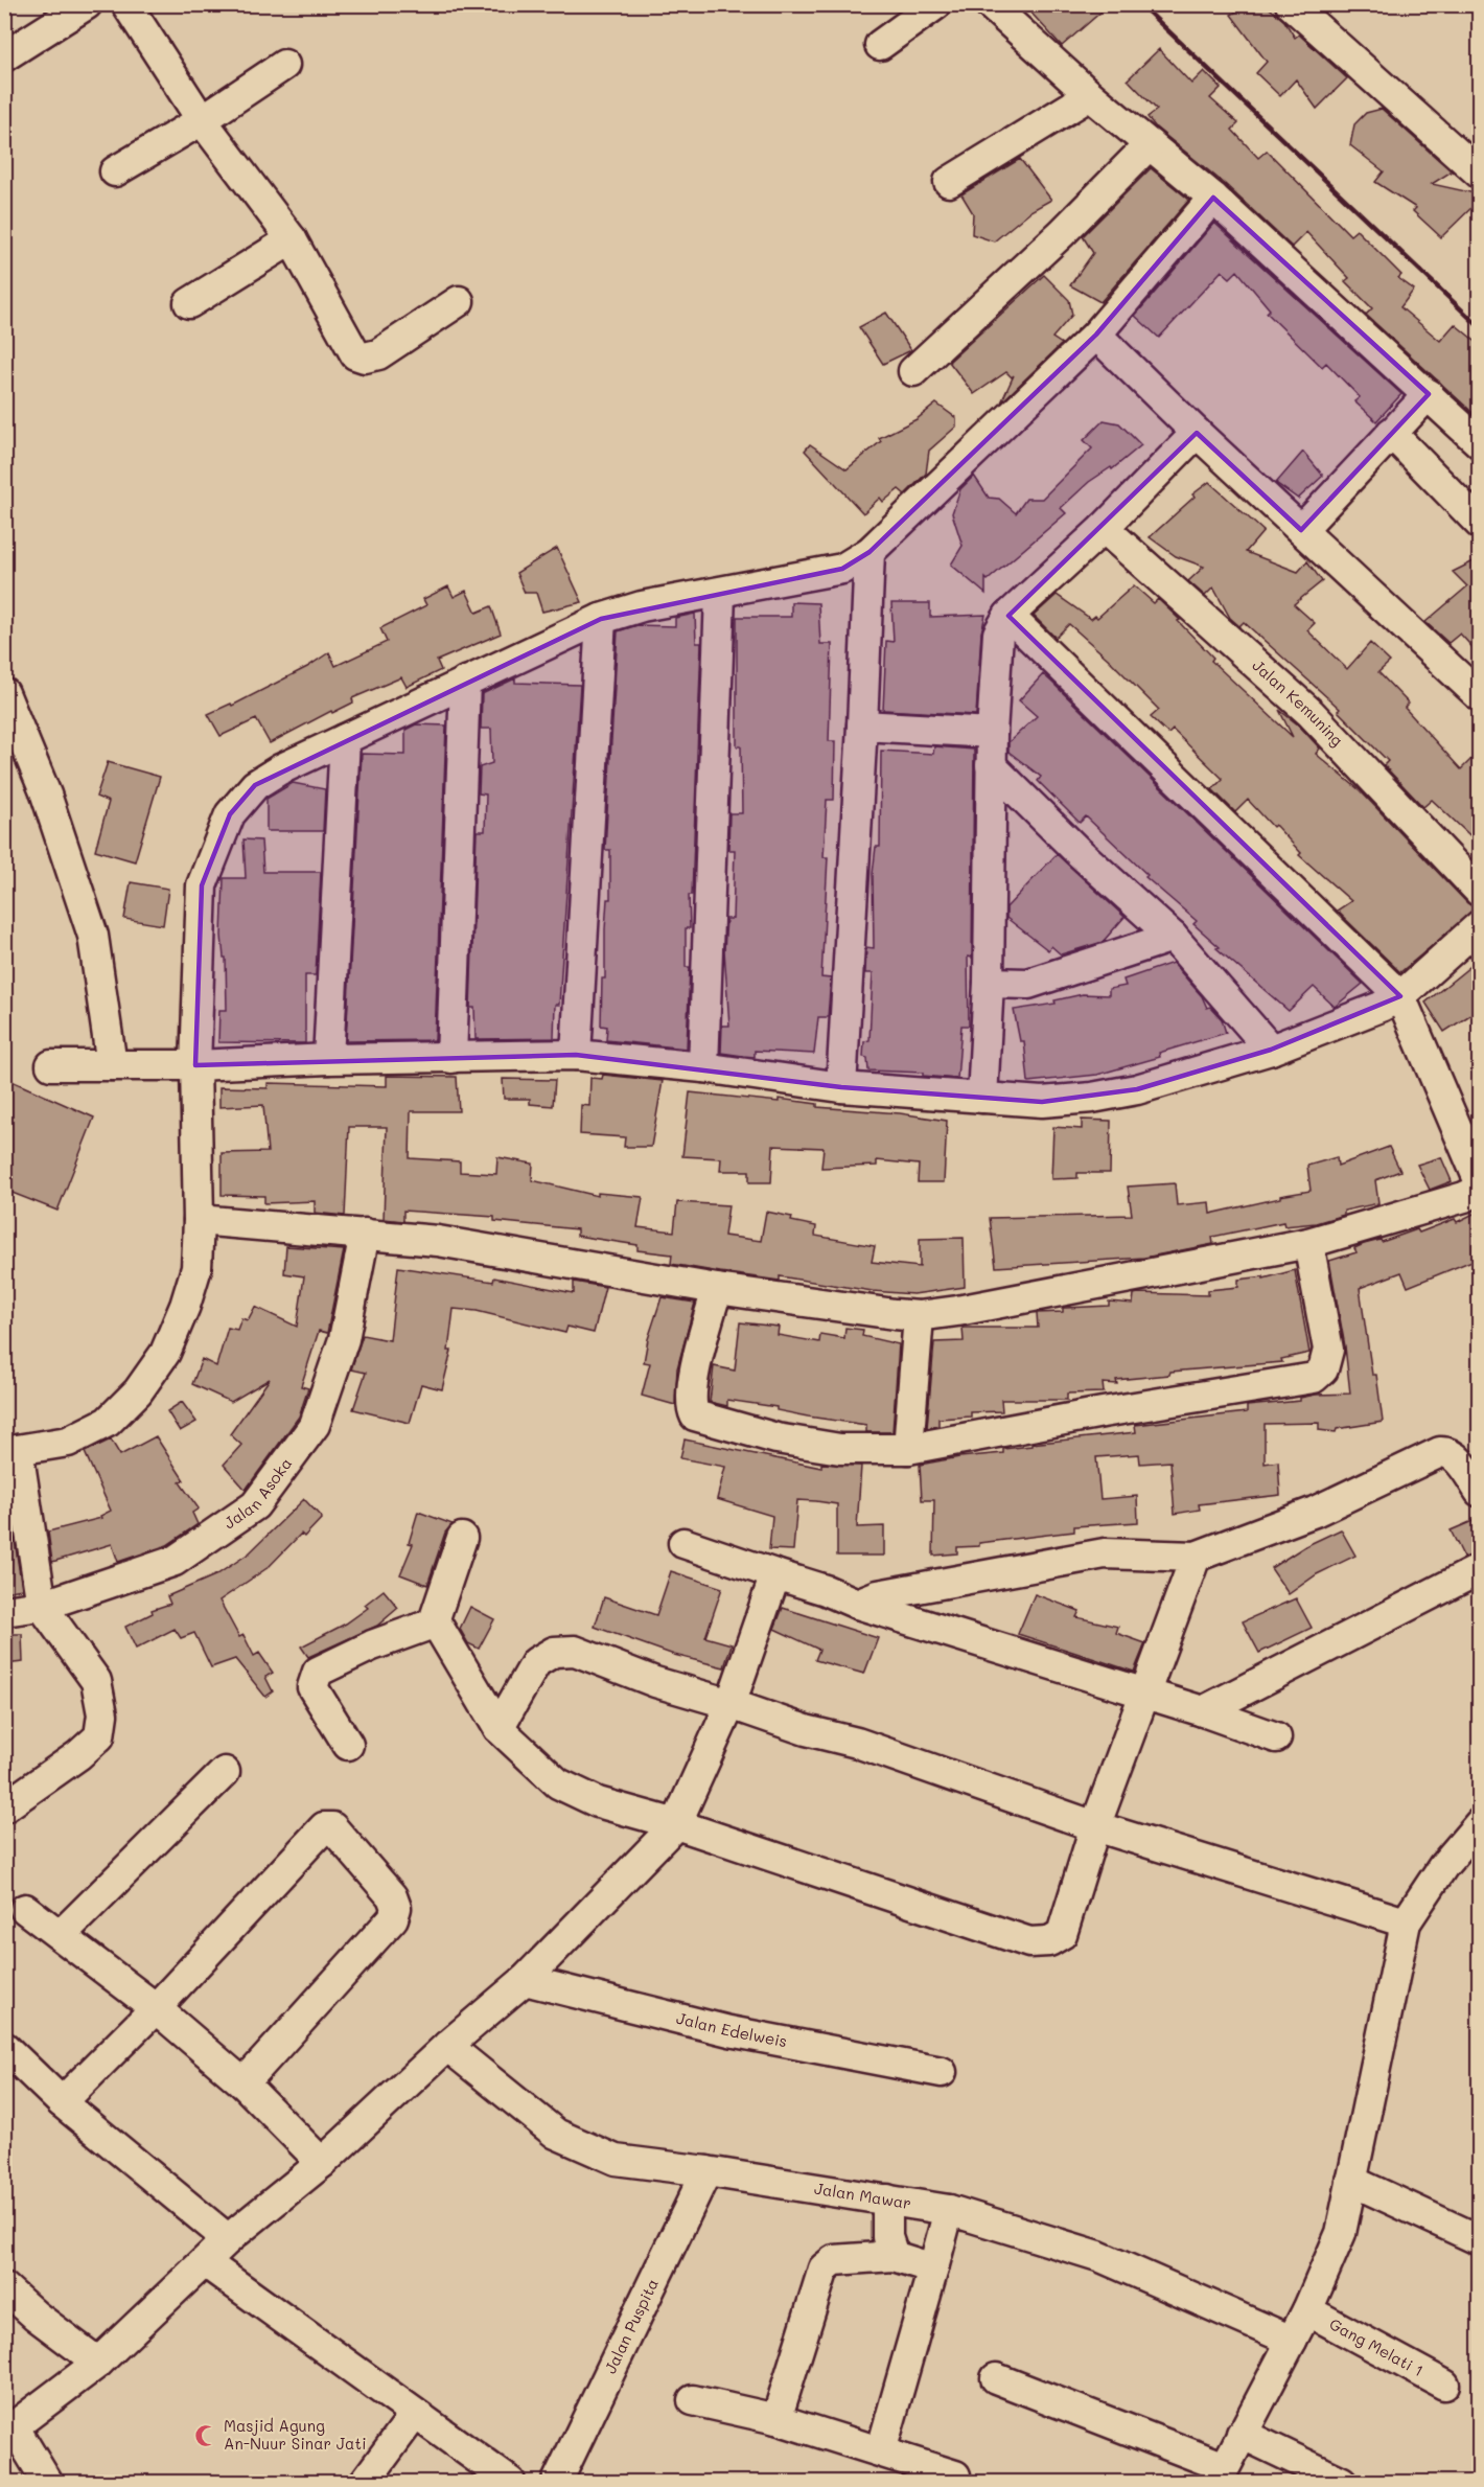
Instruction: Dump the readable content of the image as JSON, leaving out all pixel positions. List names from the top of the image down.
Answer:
{
  "streets": {
    "street": [
      "Jalan Kemuning",
      "Jalan Asoka",
      "Jalan Edelweis",
      "Jalan Mawar",
      "Jalan Puspita",
      "Gang Melati 1"
    ]
  },
  "crossings": [
    ["Jalan Mawar", "Jalan Puspita"]
  ],
  "places": {
    "mosque": ["Masjid Agung An-Nuur Sinar Jati"]
  }
}
